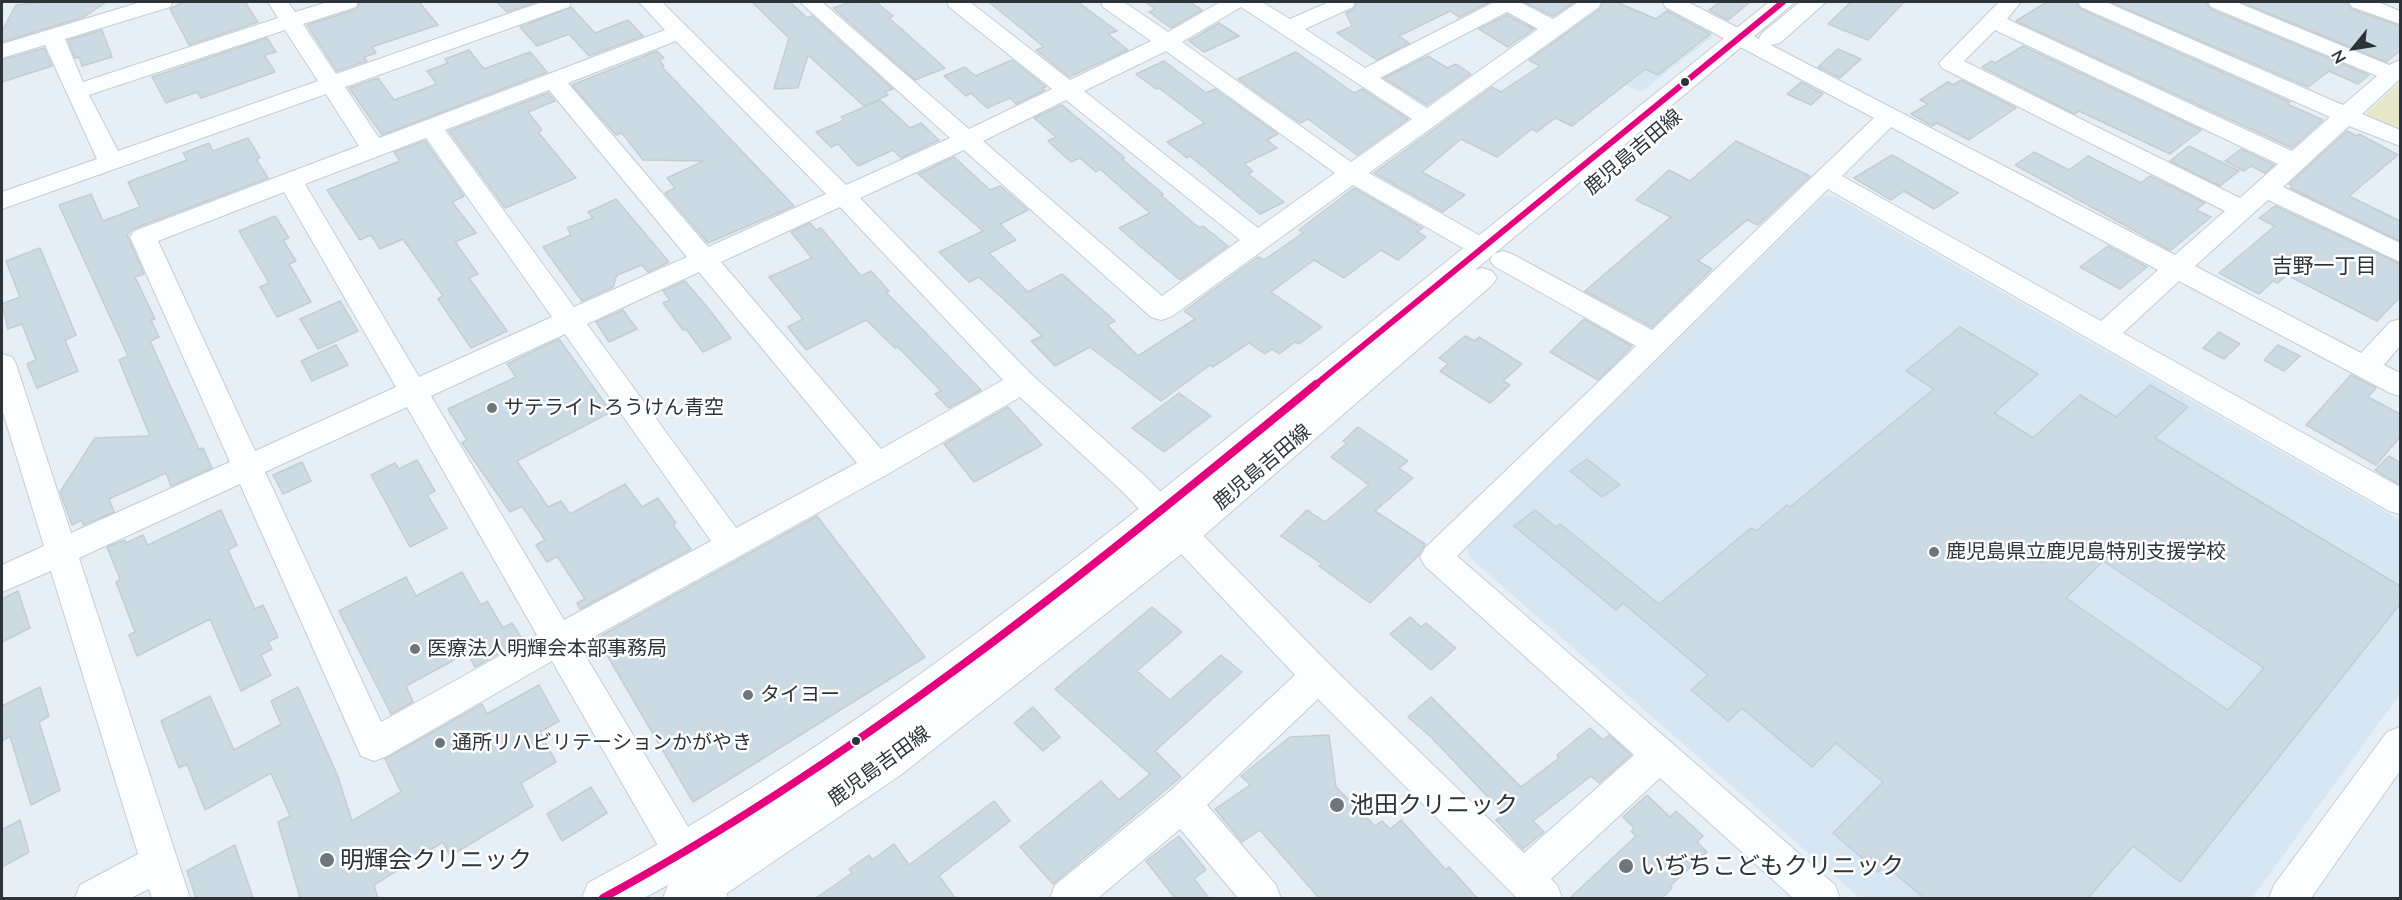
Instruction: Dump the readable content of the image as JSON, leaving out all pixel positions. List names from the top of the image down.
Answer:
{
  "streets": {
    "main road": ["鹿児島吉田線"]
  },
  "districts": ["吉野一丁目"],
  "places": [
    "サテライトろうけん青空",
    "鹿児島県立鹿児島特別支援学校",
    "医療法人明輝会本部事務局",
    "タイヨー",
    "通所リハビリテーションかがやき",
    "池田クリニック",
    "明輝会クリニック",
    "いぢちこどもクリニック"
  ],
  "north": "bottom left"
}
